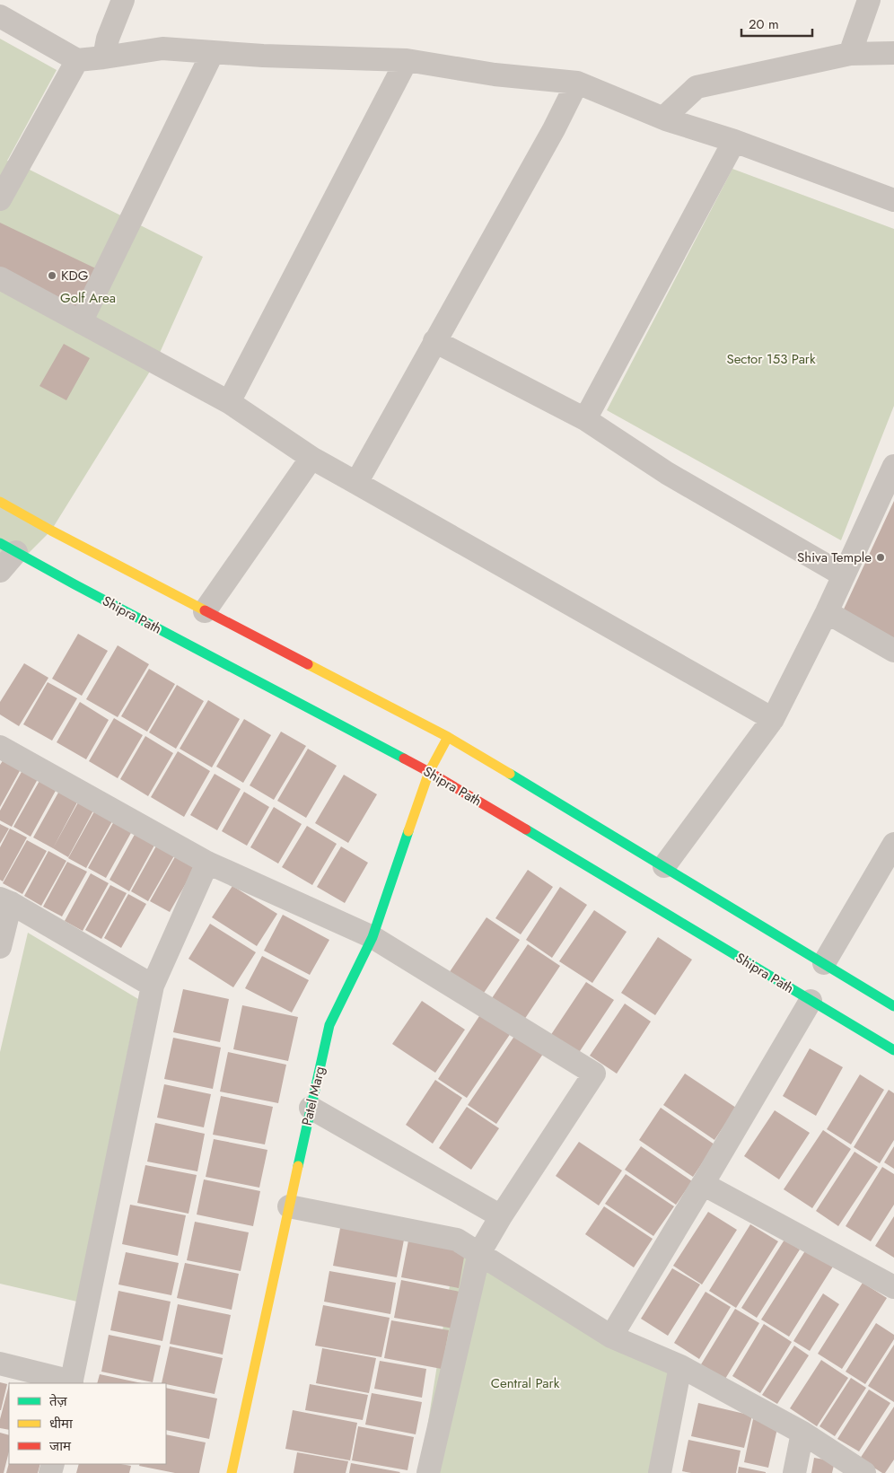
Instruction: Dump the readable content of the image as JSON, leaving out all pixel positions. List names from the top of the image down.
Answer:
{
  "streets": {
    "street": ["Shipra Path", "Patel Marg"]
  },
  "crossings": [
    ["Shipra Path", "Patel Marg"]
  ],
  "parks": ["Golf Area", "Sector 153 Park", "Central Park"],
  "places": ["KDG", "Shiva Temple"],
  "legend": ["तेज़", "धीमा", "जाम"],
  "scale_bar": "20 m"
}
